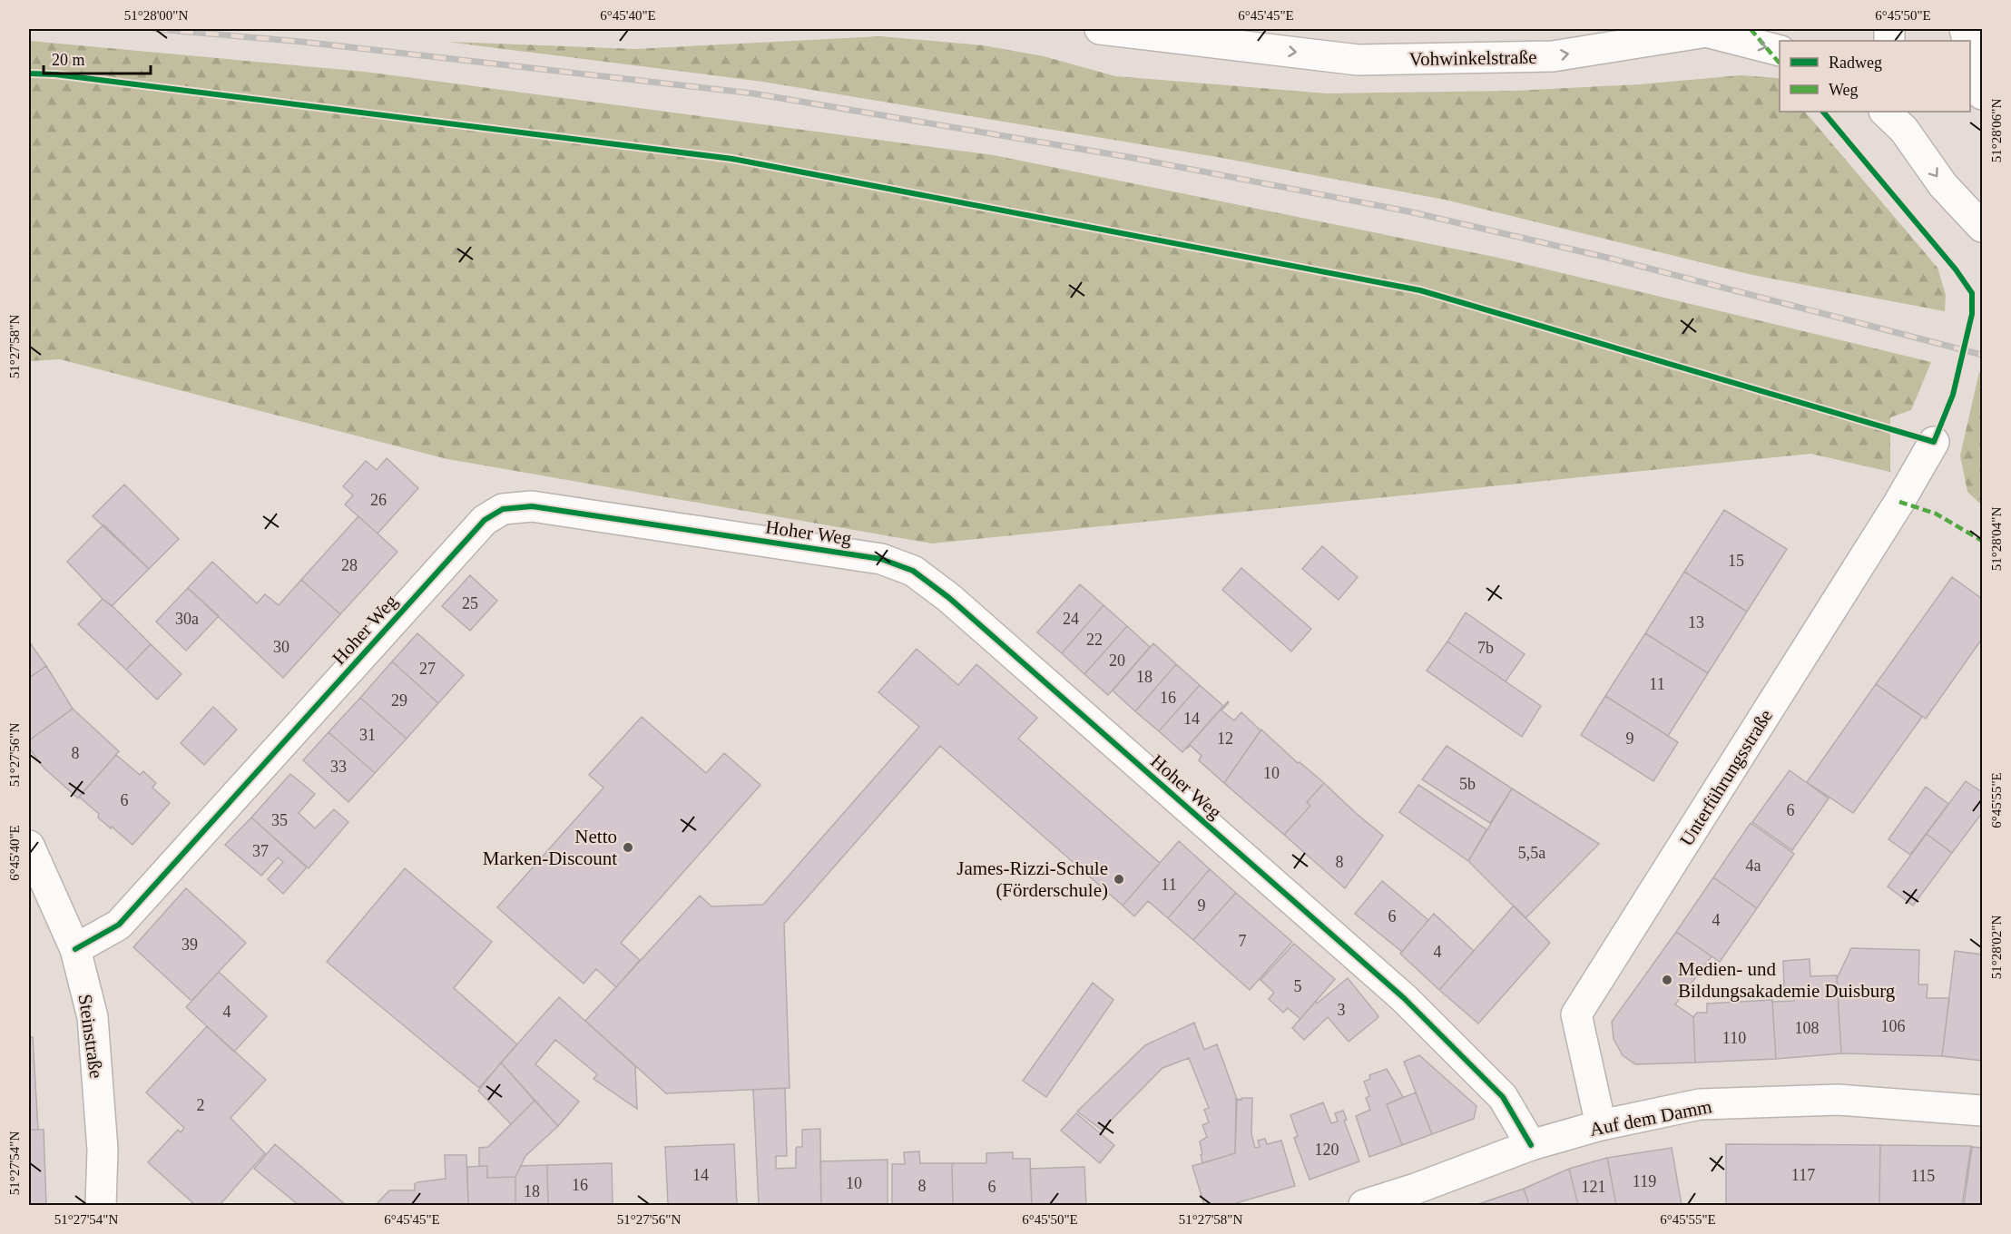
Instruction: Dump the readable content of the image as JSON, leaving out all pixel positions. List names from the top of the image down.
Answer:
{
  "streets": {
    "main road": [
      "Vohwinkelstraße",
      "Hoher Weg",
      "Unterführungsstraße",
      "Steinstraße",
      "Auf dem Damm"
    ]
  },
  "crossings": [
    ["Hoher Weg", "Steinstraße"],
    ["Hoher Weg", "Auf dem Damm"],
    ["Unterführungsstraße", "Auf dem Damm"]
  ],
  "one_way": ["Vohwinkelstraße"],
  "places": ["Netto Marken-Discount", "James-Rizzi-Schule (Förderschule)", "Medien- und Bildungsakademie Duisburg"],
  "house_numbers": [
    "26",
    "15",
    "28",
    "25",
    "30a",
    "24",
    "13",
    "22",
    "30",
    "7b",
    "20",
    "27",
    "18",
    "11",
    "16",
    "29",
    "14",
    "31",
    "12",
    "9",
    "8",
    "33",
    "10",
    "5b",
    "6",
    "6",
    "35",
    "37",
    "5,5a",
    "8",
    "4a",
    "11",
    "9",
    "6",
    "4",
    "7",
    "39",
    "4",
    "5",
    "3",
    "4",
    "106",
    "108",
    "110",
    "2",
    "120",
    "14",
    "117",
    "115",
    "119",
    "10",
    "16",
    "8",
    "6",
    "121",
    "18"
  ],
  "legend": ["Radweg", "Weg"],
  "scale_bar": "20 m",
  "coordinates": [
    "51°28'00\"N",
    "6°45'40\"E",
    "6°45'45\"E",
    "6°45'50\"E",
    "51°28'06\"N",
    "51°27'58\"N",
    "51°28'04\"N",
    "51°27'56\"N",
    "6°45'55\"E",
    "51°28'02\"N",
    "51°27'54\"N"
  ]
}
